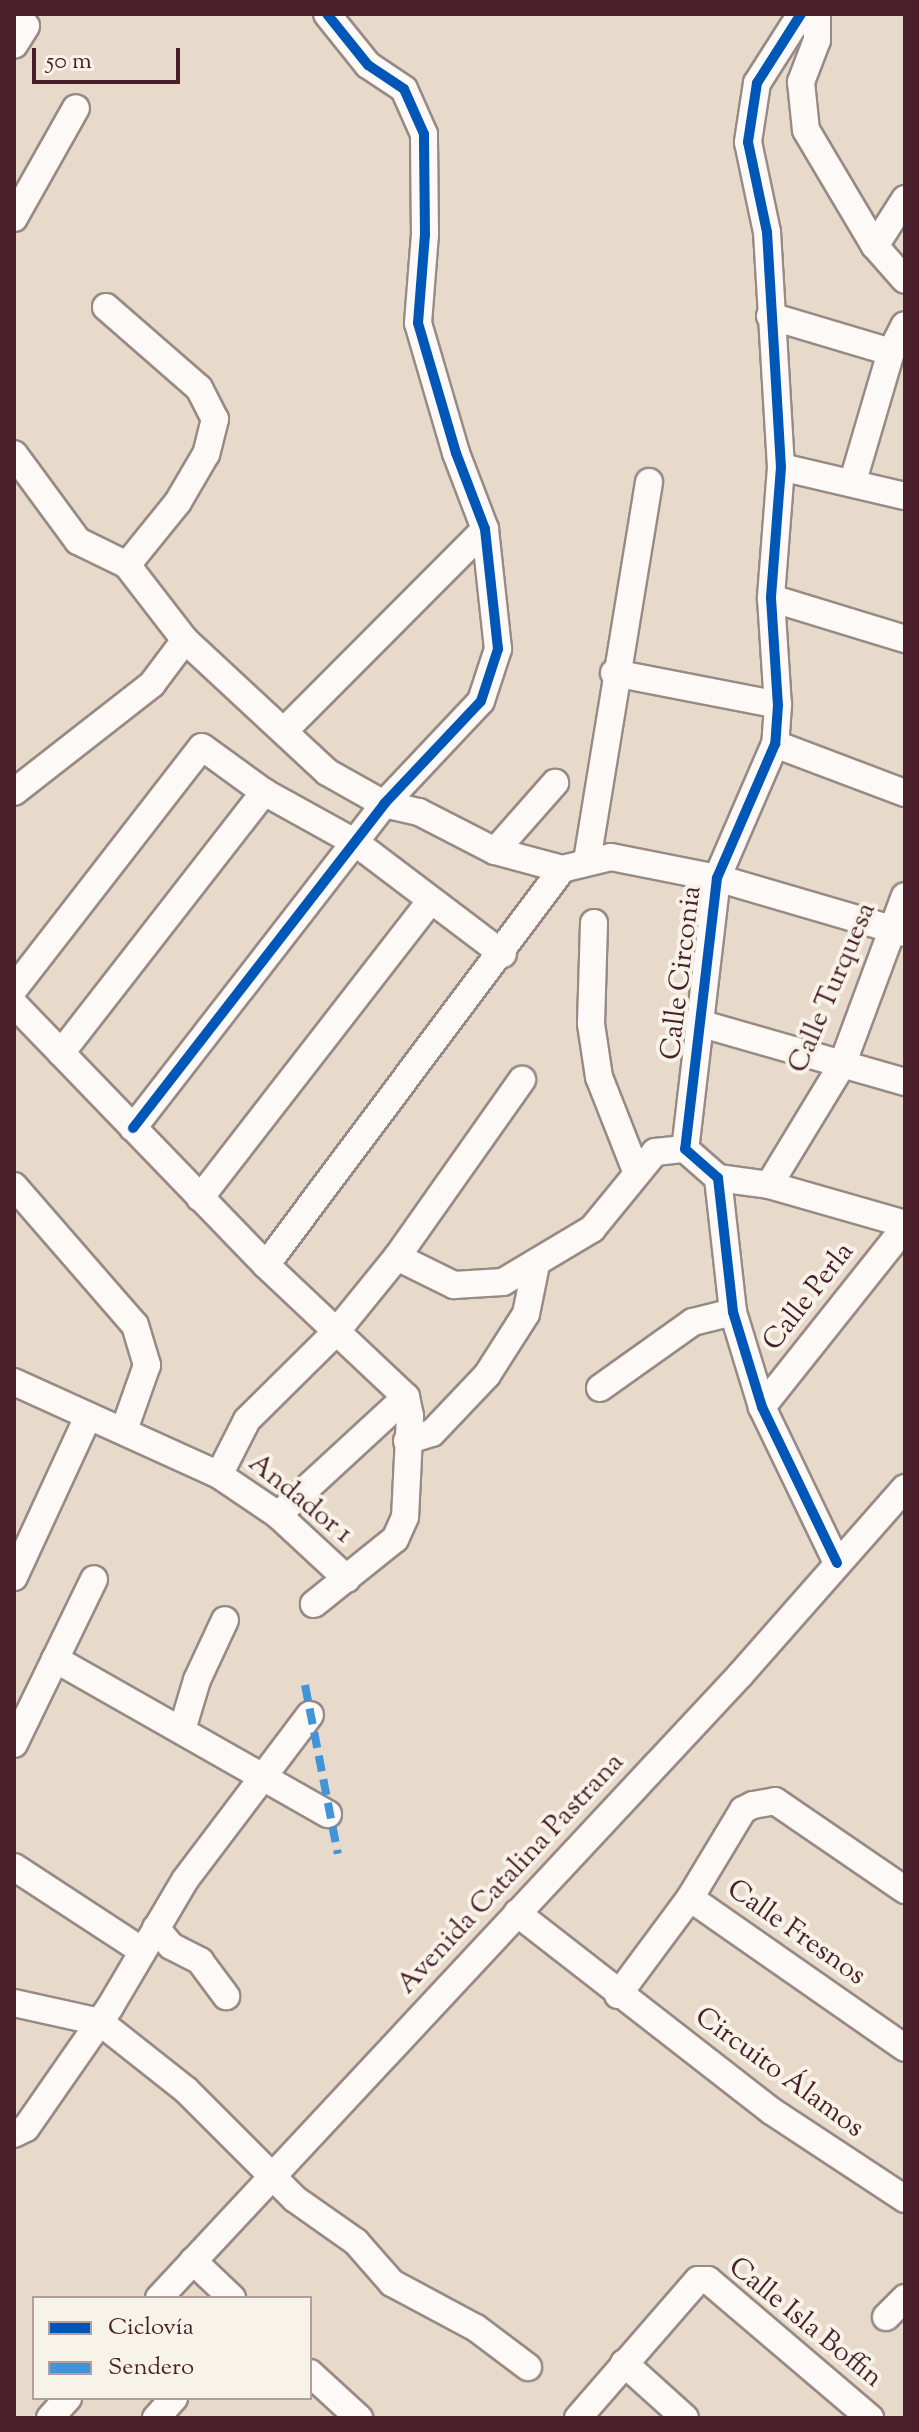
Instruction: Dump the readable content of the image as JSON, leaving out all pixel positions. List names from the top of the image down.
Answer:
{
  "streets": {
    "street": [
      "Calle Circonia",
      "Calle Turquesa",
      "Calle Perla",
      "Andador 1",
      "Avenida Catalina Pastrana",
      "Calle Fresnos",
      "Circuito Álamos",
      "Calle Isla Boffin"
    ]
  },
  "crossings": [
    ["Avenida Catalina Pastrana", "Circuito Álamos"]
  ],
  "legend": ["Ciclovía", "Sendero"],
  "scale_bar": "50 m"
}
